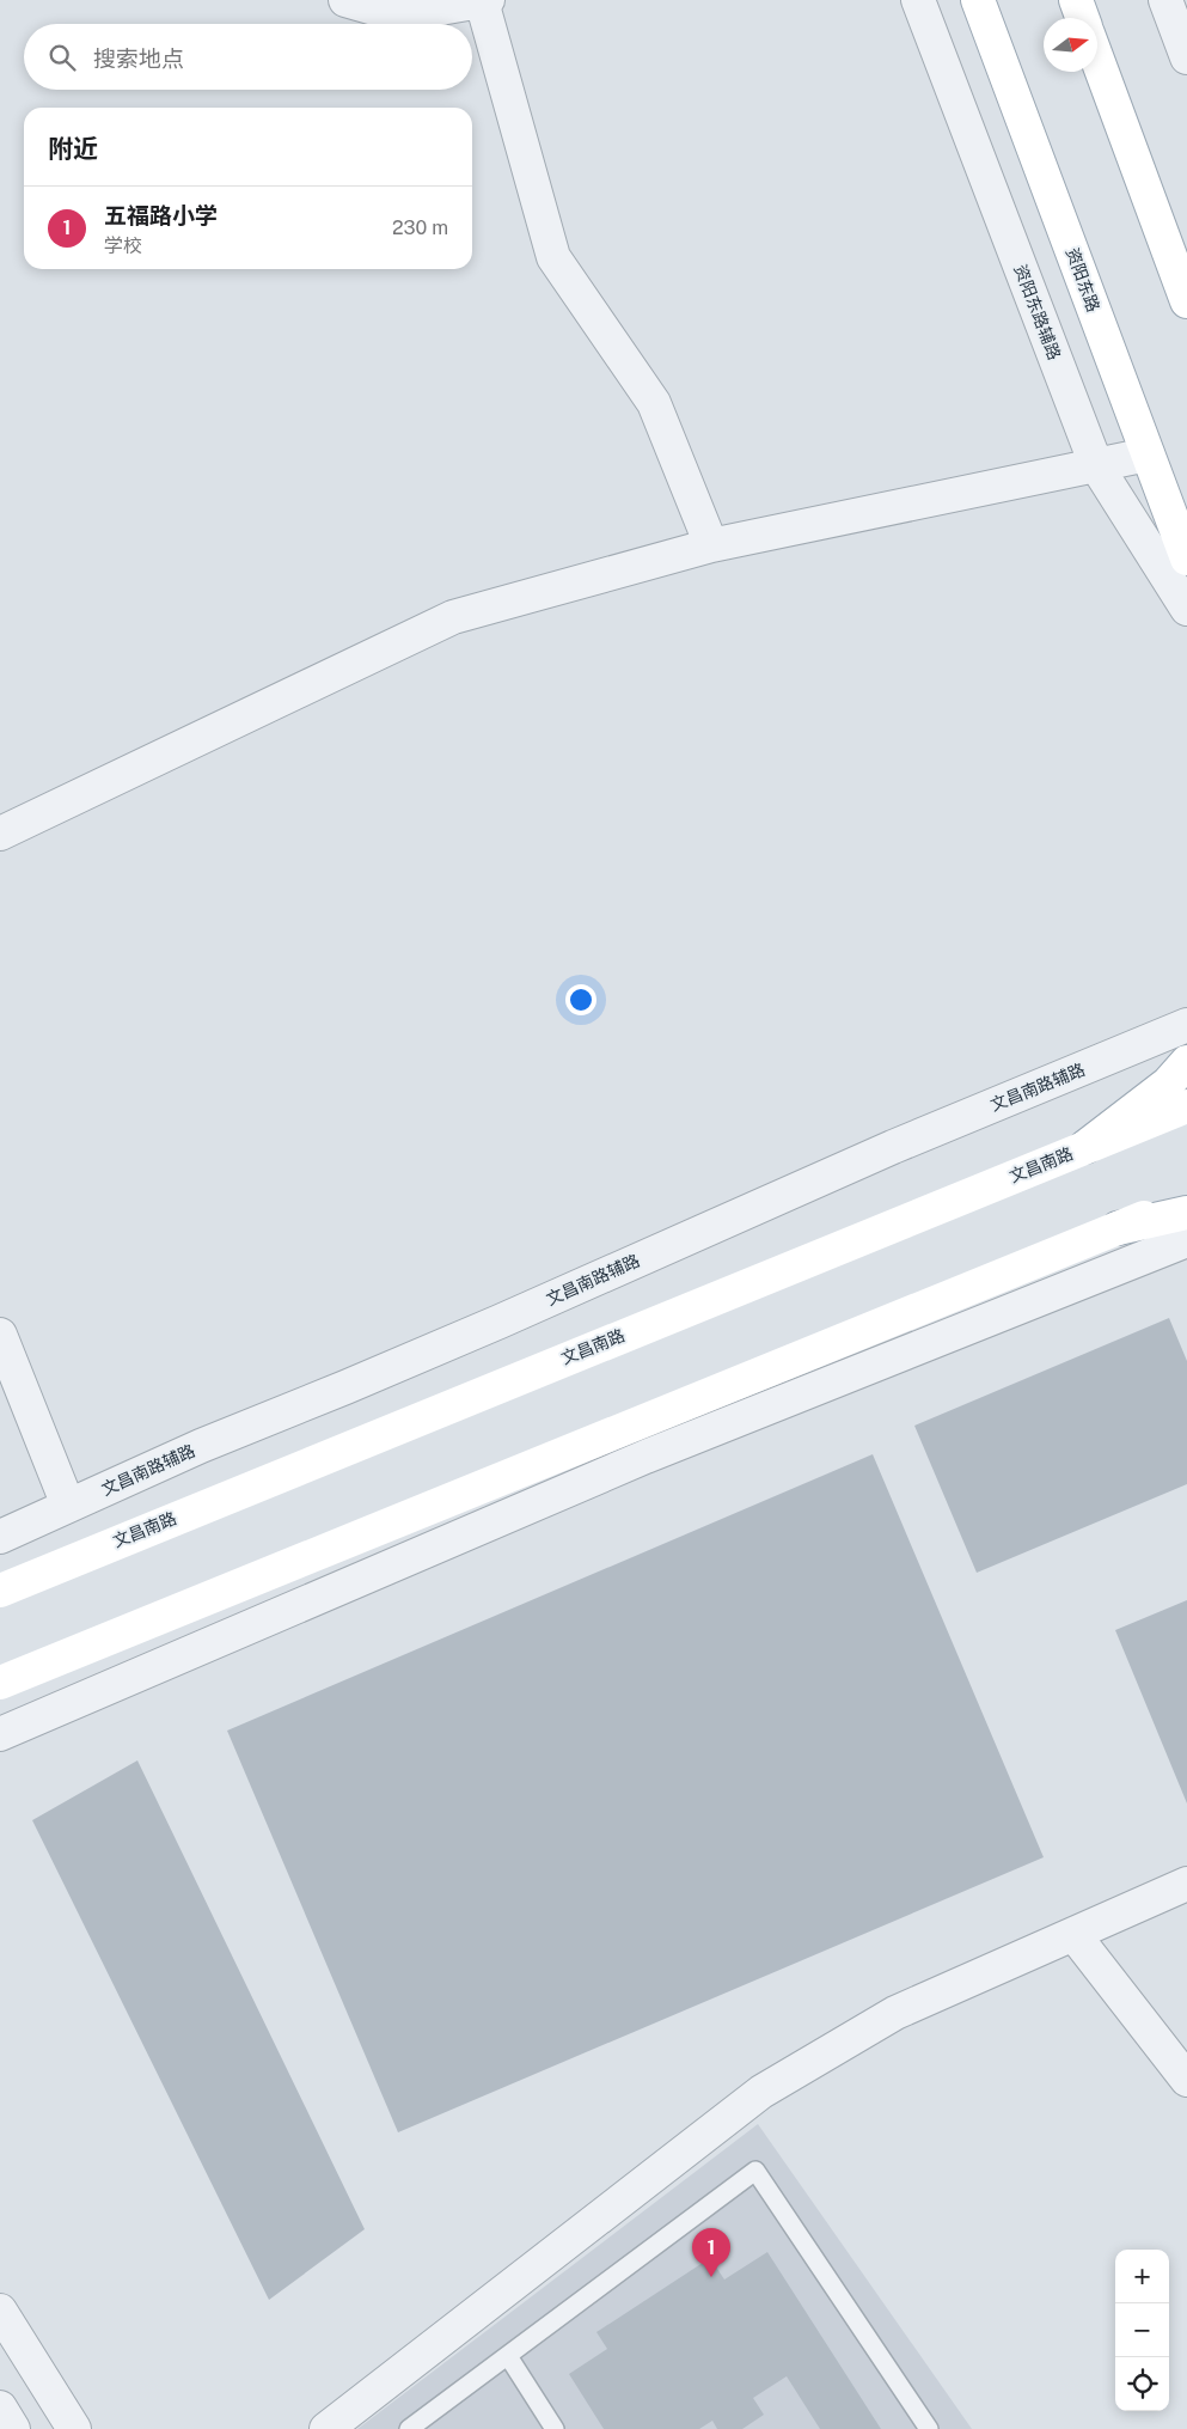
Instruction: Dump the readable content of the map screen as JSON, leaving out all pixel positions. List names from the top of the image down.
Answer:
{
  "streets": {
    "main road": ["资阳东路", "文昌南路"],
    "street": ["资阳东路辅路", "文昌南路辅路"]
  },
  "north": "right",
  "page": {
    "search": "搜索地点",
    "heading": "附近",
    "list": [
      {
        "mark": "1",
        "name": "五福路小学",
        "note": "学校",
        "value": "230 m"
      }
    ],
    "pins": "1",
    "map_buttons": ["+", "−"]
  }
}
